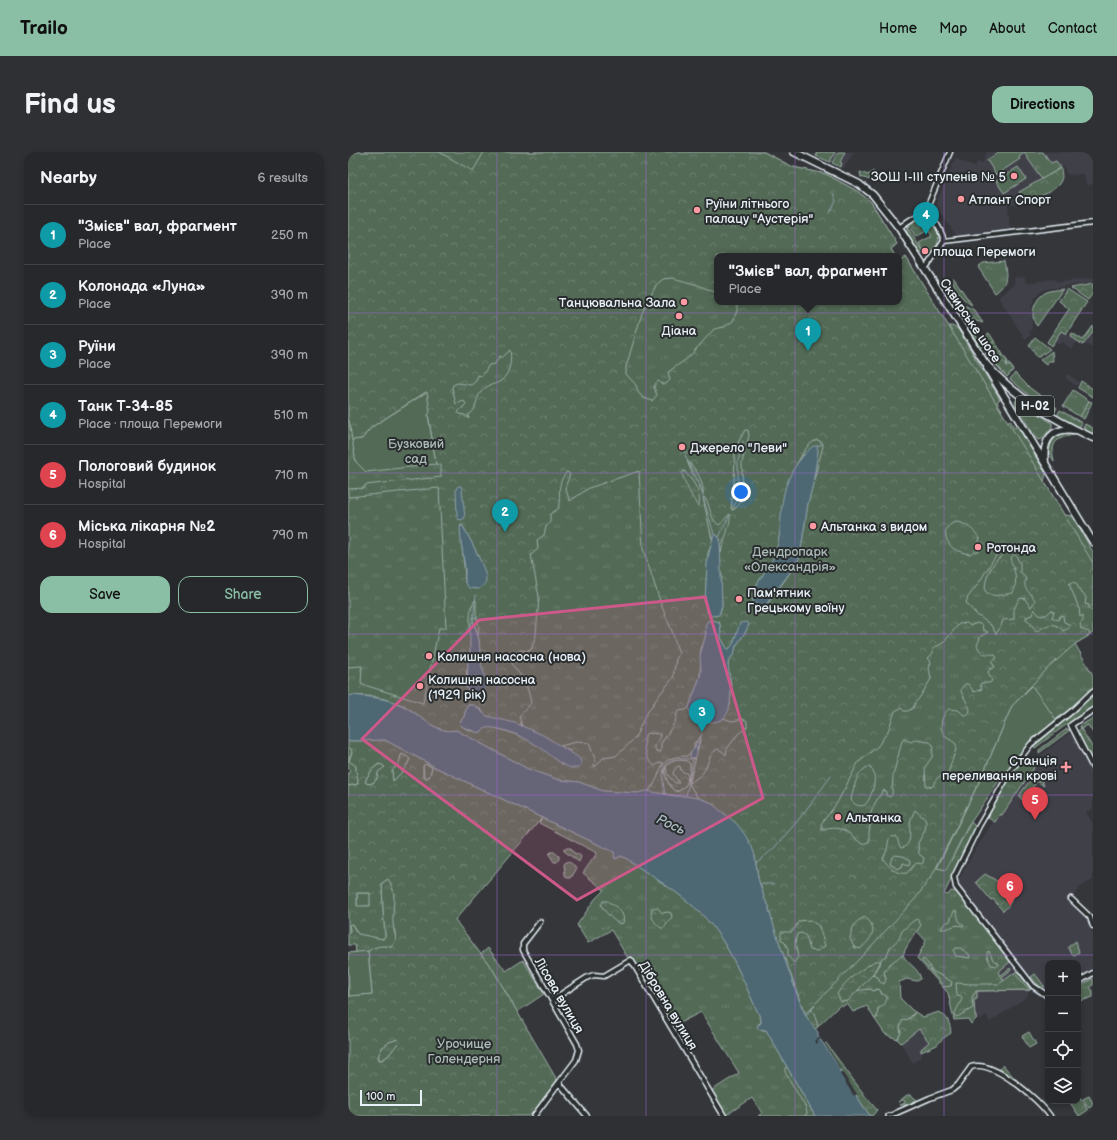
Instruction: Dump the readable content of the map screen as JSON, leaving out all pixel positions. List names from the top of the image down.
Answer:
{
  "streets": {
    "main road": ["Сквирське шосе", "Н-02"],
    "street": ["Лісова вулиця", "Дібровна вулиця"]
  },
  "crossings": [
    ["Лісова вулиця", "Дібровна вулиця"]
  ],
  "water": ["Рось"],
  "parks": ["Бузковий сад", "Дендропарк «Олександрія»", "Урочище Голендерня"],
  "places": {
    "other": [
      "ЗОШ І-ІІІ ступенів № 5",
      "Атлант Спорт",
      "Руїни літнього палацу \"Аустерія\"",
      "площа Перемоги",
      "Танцювальна Зала",
      "Діана",
      "Джерело \"Леви\"",
      "Альтанка з видом",
      "Ротонда",
      "Пам'ятник Грецькому воїну",
      "Колишня насосна (нова)",
      "Колишня насосна (1929 рік)",
      "Альтанка"
    ],
    "health": ["Станція переливання крові"]
  },
  "scale_bar": "100 m",
  "page": {
    "header": "Trailo",
    "nav": [
      "Home",
      "Map",
      "About",
      "Contact"
    ],
    "buttons": [
      "Directions",
      ["Save", "Share"]
    ],
    "title": "Find us",
    "heading": ["Nearby", "6 results"],
    "pins": [
      "4",
      "1",
      "2",
      "3",
      "5",
      "6"
    ],
    "list": [
      {
        "mark": "1",
        "name": "\"Змієв\" вал, фрагмент",
        "note": "Place",
        "value": "250 m"
      },
      {
        "mark": "2",
        "name": "Колонада «Луна»",
        "note": "Place",
        "value": "390 m"
      },
      {
        "mark": "3",
        "name": "Руїни",
        "note": "Place",
        "value": "390 m"
      },
      {
        "mark": "4",
        "name": "Танк Т-34-85",
        "note": "Place · площа Перемоги",
        "value": "510 m"
      },
      {
        "mark": "5",
        "name": "Пологовий будинок",
        "note": "Hospital",
        "value": "710 m"
      },
      {
        "mark": "6",
        "name": "Міська лікарня №2",
        "note": "Hospital",
        "value": "790 m"
      }
    ],
    "popup": ["\"Змієв\" вал, фрагмент", "Place"],
    "map_buttons": ["+", "−"],
    "scale": "100 m"
  }
}
